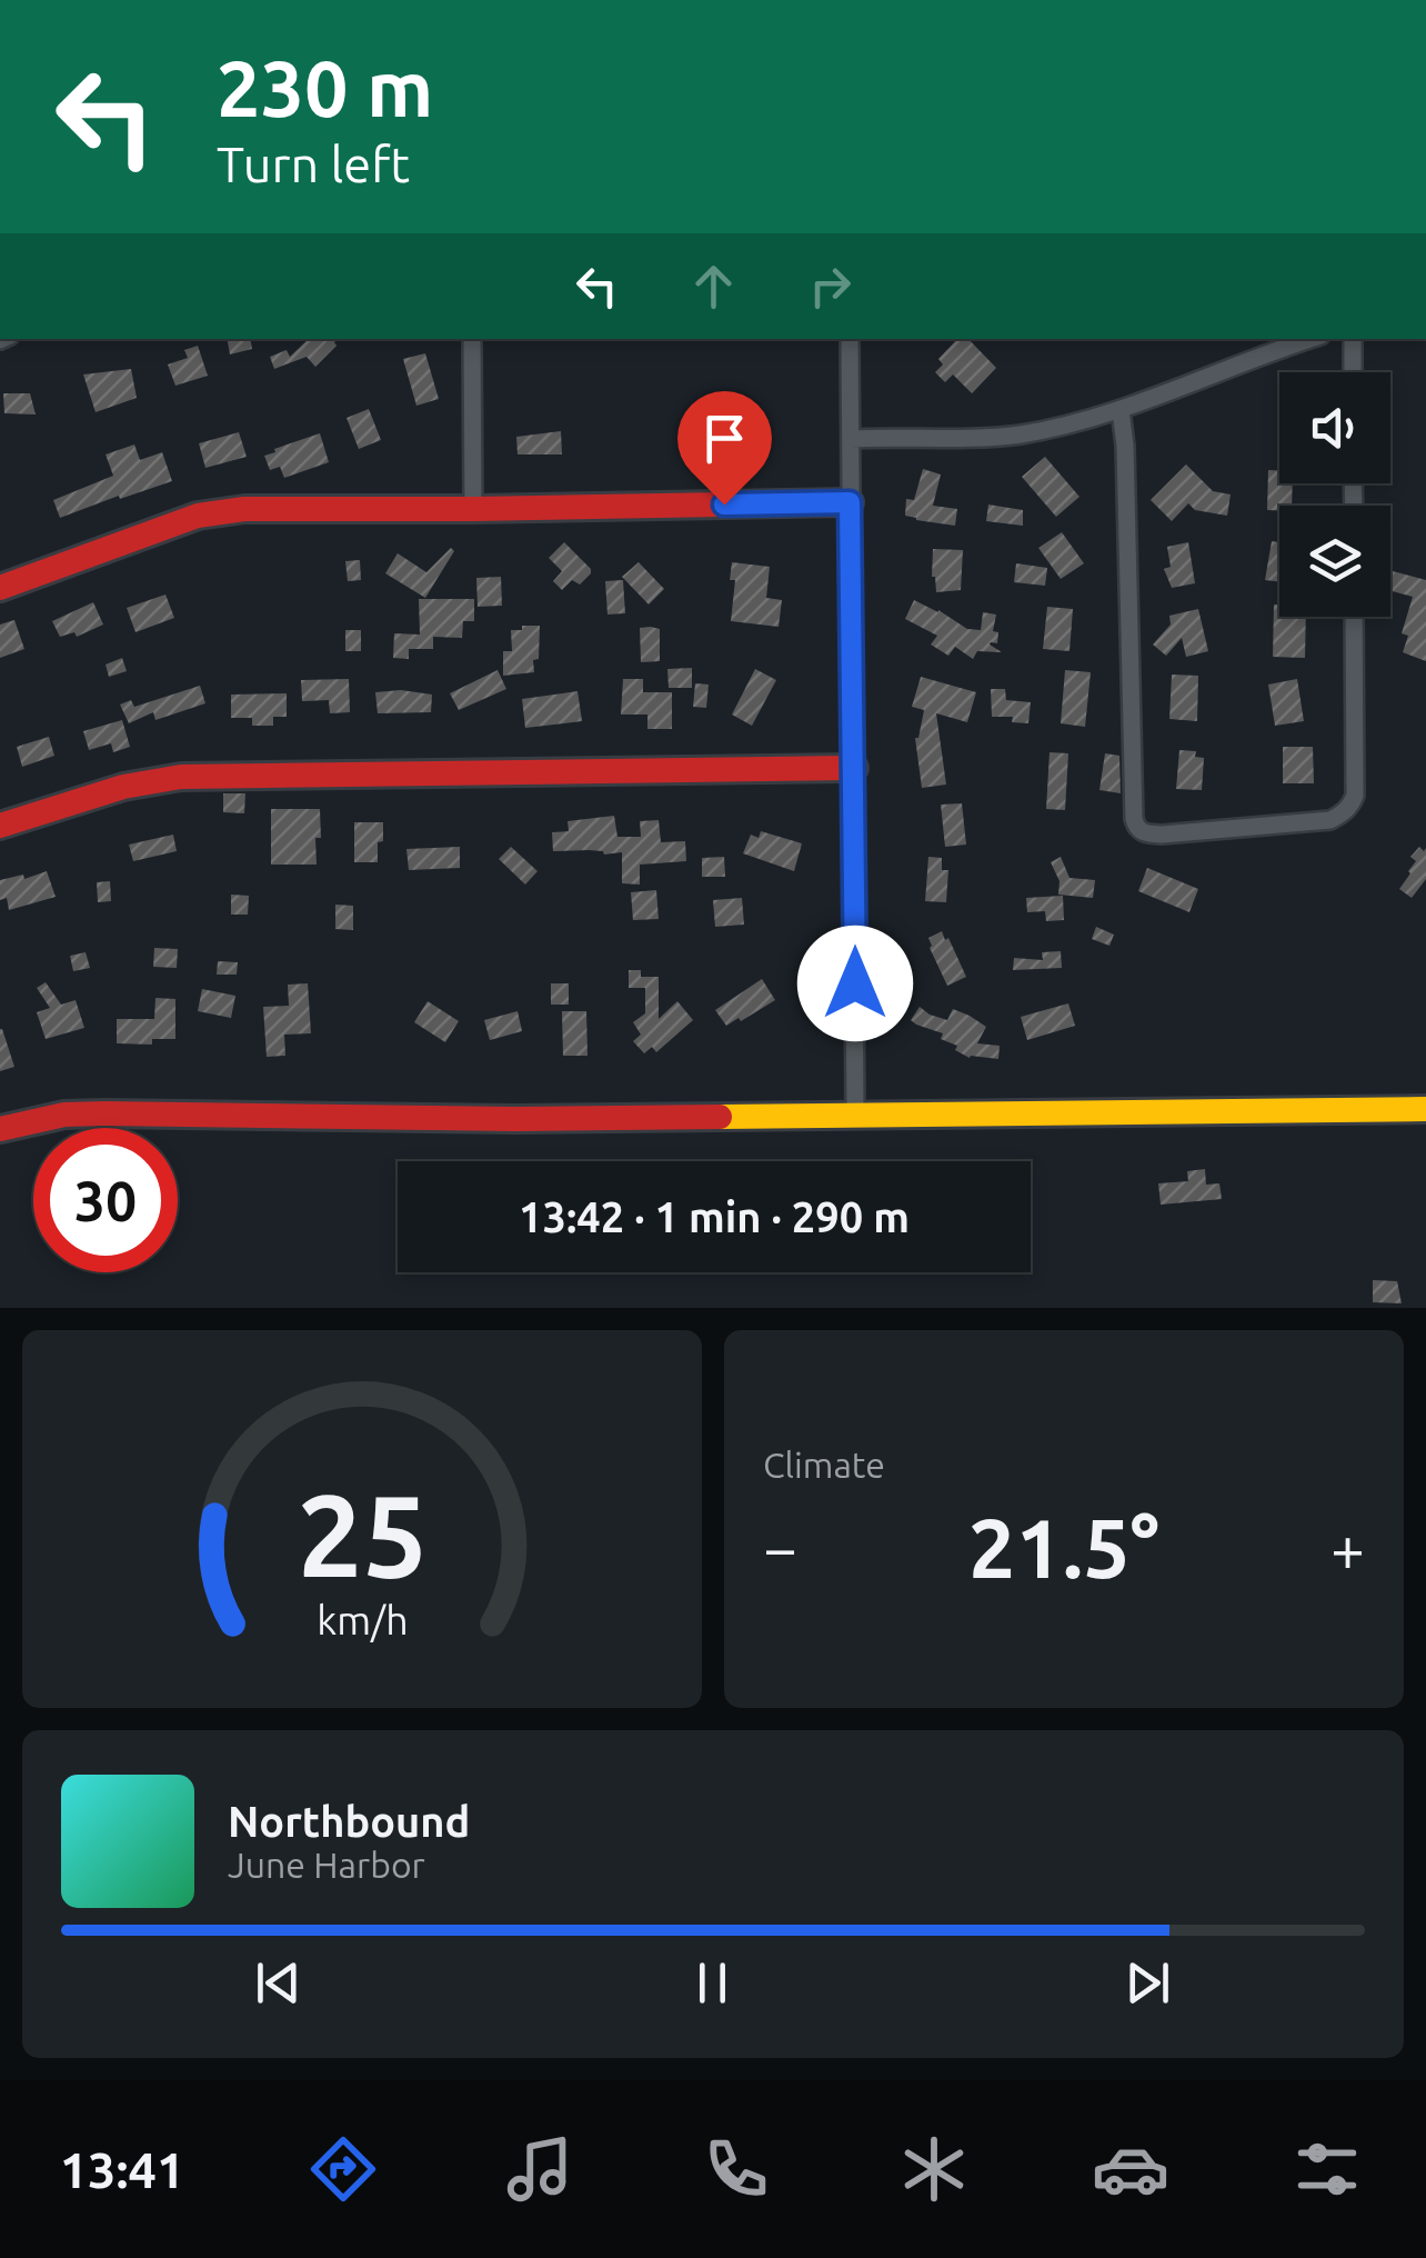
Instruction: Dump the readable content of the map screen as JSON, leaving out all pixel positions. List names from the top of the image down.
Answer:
{
  "page": {
    "turn": ["230 m", "Turn left"],
    "limit": "30",
    "trip": "13:42 · 1 min · 290 m",
    "tile": "Climate",
    "heat": ["−", "21.5°", "+"],
    "song": ["Northbound", "June Harbor"],
    "tabs": "13:41",
    "gauge": ["25", "km/h"]
  }
}
